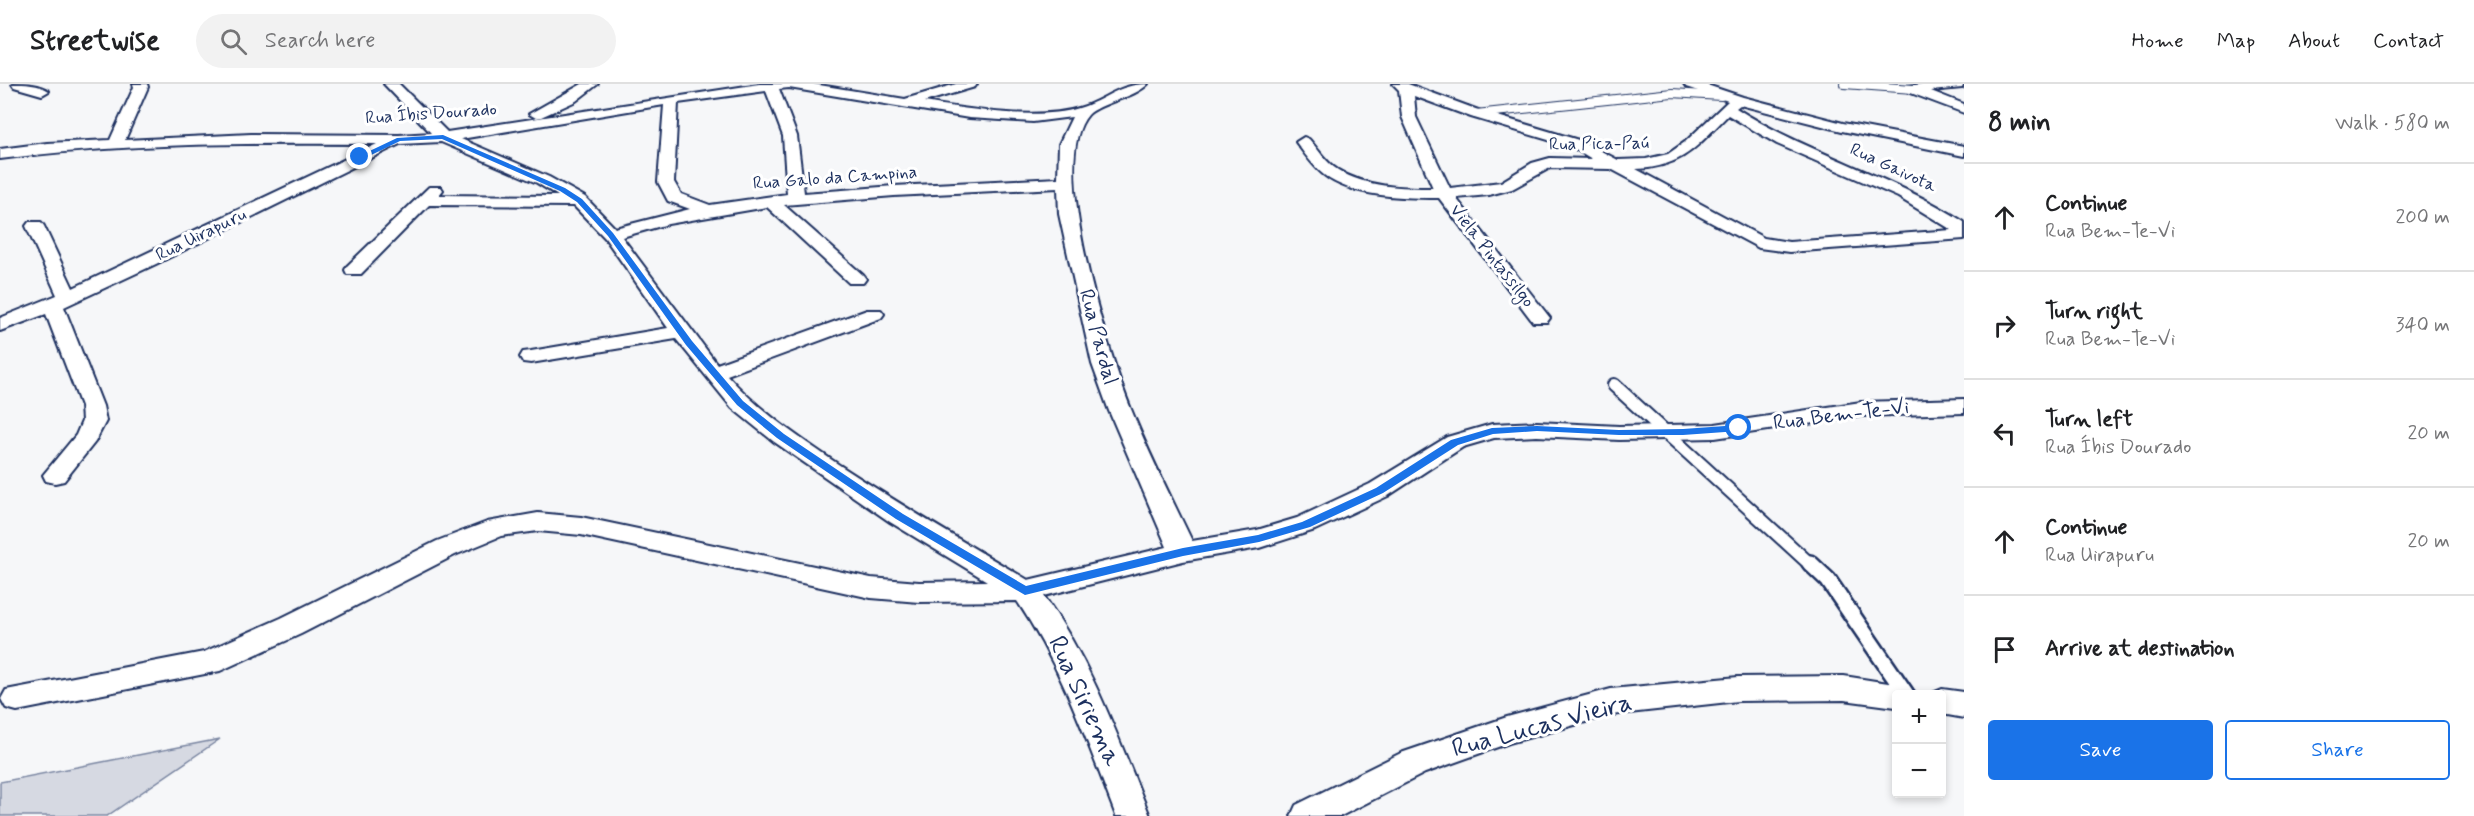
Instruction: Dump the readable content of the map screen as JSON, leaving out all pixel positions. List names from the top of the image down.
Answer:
{
  "streets": {
    "street": [
      "Rua Íbis Dourado",
      "Rua Pica-Paú",
      "Rua Gaivota",
      "Rua Galo da Campina",
      "Rua Uirapuru",
      "Viela Pintassilgo",
      "Rua Pardal",
      "Rua Bem-Te-Vi",
      "Rua Siriema",
      "Rua Lucas Vieira"
    ]
  },
  "crossings": [
    ["Rua Íbis Dourado", "Rua Uirapuru"],
    ["Rua Íbis Dourado", "Rua Pardal"],
    ["Rua Pica-Paú", "Rua Gaivota"],
    ["Rua Pica-Paú", "Viela Pintassilgo"],
    ["Rua Galo da Campina", "Rua Pardal"],
    ["Rua Pardal", "Rua Bem-Te-Vi"],
    ["Rua Bem-Te-Vi", "Rua Siriema"]
  ],
  "page": {
    "header": "Streetwise",
    "search": "Search here",
    "nav": [
      "Home",
      "Map",
      "About",
      "Contact"
    ],
    "heading": ["8 min", "Walk · 580 m"],
    "list": [
      ["Continue", "Rua Bem-Te-Vi", "200 m"],
      ["Turn right", "Rua Bem-Te-Vi", "340 m"],
      ["Turn left", "Rua Íbis Dourado", "20 m"],
      ["Continue", "Rua Uirapuru", "20 m"],
      "Arrive at destination"
    ],
    "map_buttons": ["+", "−"],
    "buttons": ["Save", "Share"]
  }
}
